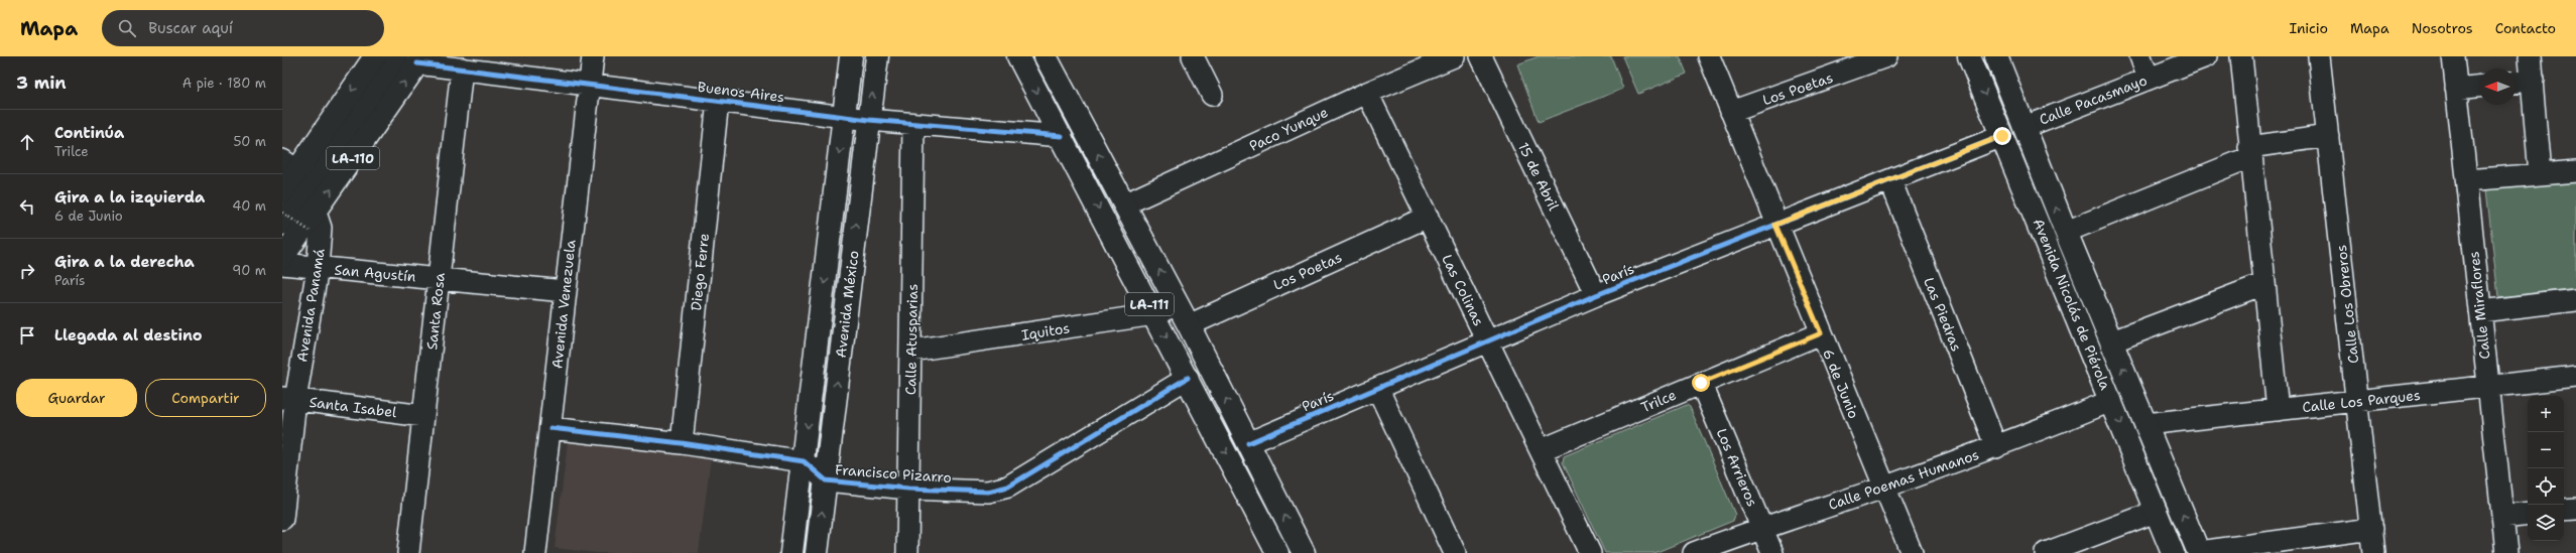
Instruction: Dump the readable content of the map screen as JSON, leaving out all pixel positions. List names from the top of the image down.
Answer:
{
  "streets": {
    "street": [
      "Los Poetas",
      "Buenos Aires",
      "Calle Pacasmayo",
      "Paco Yunque",
      "LA-110",
      "15 de Abril",
      "Diego Ferre",
      "San Agustín",
      "París",
      "Las Colinas",
      "Avenida Venezuela",
      "Avenida México",
      "LA-111",
      "Avenida Nicolás de Piérola",
      "Calle Los Obreros",
      "Avenida Panamá",
      "Calle Miraflores",
      "Santa Rosa",
      "Las Piedras",
      "Iquitos",
      "Calle Atusparias",
      "6 de Junio",
      "Trilce",
      "Calle Los Parques",
      "Santa Isabel",
      "Los Arrieros",
      "Francisco Pizarro",
      "Calle Poemas Humanos"
    ]
  },
  "crossings": [
    ["Los Poetas", "Las Colinas"],
    ["Los Poetas", "LA-111"],
    ["Los Poetas", "6 de Junio"],
    ["Buenos Aires", "LA-110"],
    ["Buenos Aires", "Diego Ferre"],
    ["Buenos Aires", "Avenida Venezuela"],
    ["Buenos Aires", "Avenida México"],
    ["Buenos Aires", "LA-111"],
    ["Buenos Aires", "Santa Rosa"],
    ["Buenos Aires", "Calle Atusparias"],
    ["Calle Pacasmayo", "Avenida Nicolás de Piérola"],
    ["Paco Yunque", "Las Colinas"],
    ["Paco Yunque", "LA-111"],
    ["LA-110", "Avenida Panamá"],
    ["15 de Abril", "París"],
    ["San Agustín", "Avenida Venezuela"],
    ["San Agustín", "Avenida Panamá"],
    ["San Agustín", "Santa Rosa"],
    ["París", "Las Colinas"],
    ["París", "LA-111"],
    ["París", "Avenida Nicolás de Piérola"],
    ["París", "Las Piedras"],
    ["París", "6 de Junio"],
    ["Las Colinas", "Trilce"],
    ["Avenida México", "Francisco Pizarro"],
    ["LA-111", "Iquitos"],
    ["LA-111", "Francisco Pizarro"],
    ["Avenida Nicolás de Piérola", "Calle Los Parques"],
    ["Avenida Nicolás de Piérola", "Calle Poemas Humanos"],
    ["Calle Los Obreros", "Calle Los Parques"],
    ["Avenida Panamá", "Santa Isabel"],
    ["Calle Miraflores", "Calle Los Parques"],
    ["Santa Rosa", "Santa Isabel"],
    ["Las Piedras", "Calle Poemas Humanos"],
    ["Iquitos", "Calle Atusparias"],
    ["Calle Atusparias", "Francisco Pizarro"],
    ["6 de Junio", "Trilce"],
    ["6 de Junio", "Calle Poemas Humanos"],
    ["Trilce", "Los Arrieros"],
    ["Los Arrieros", "Calle Poemas Humanos"]
  ],
  "north": "left",
  "page": {
    "header": "Mapa",
    "search": "Buscar aquí",
    "nav": [
      "Inicio",
      "Mapa",
      "Nosotros",
      "Contacto"
    ],
    "heading": ["3 min", "A pie · 180 m"],
    "list": [
      ["Continúa", "Trilce", "50 m"],
      ["Gira a la izquierda", "6 de Junio", "40 m"],
      ["Gira a la derecha", "París", "90 m"],
      "Llegada al destino"
    ],
    "buttons": ["Guardar", "Compartir"],
    "map_buttons": ["+", "−"]
  }
}
